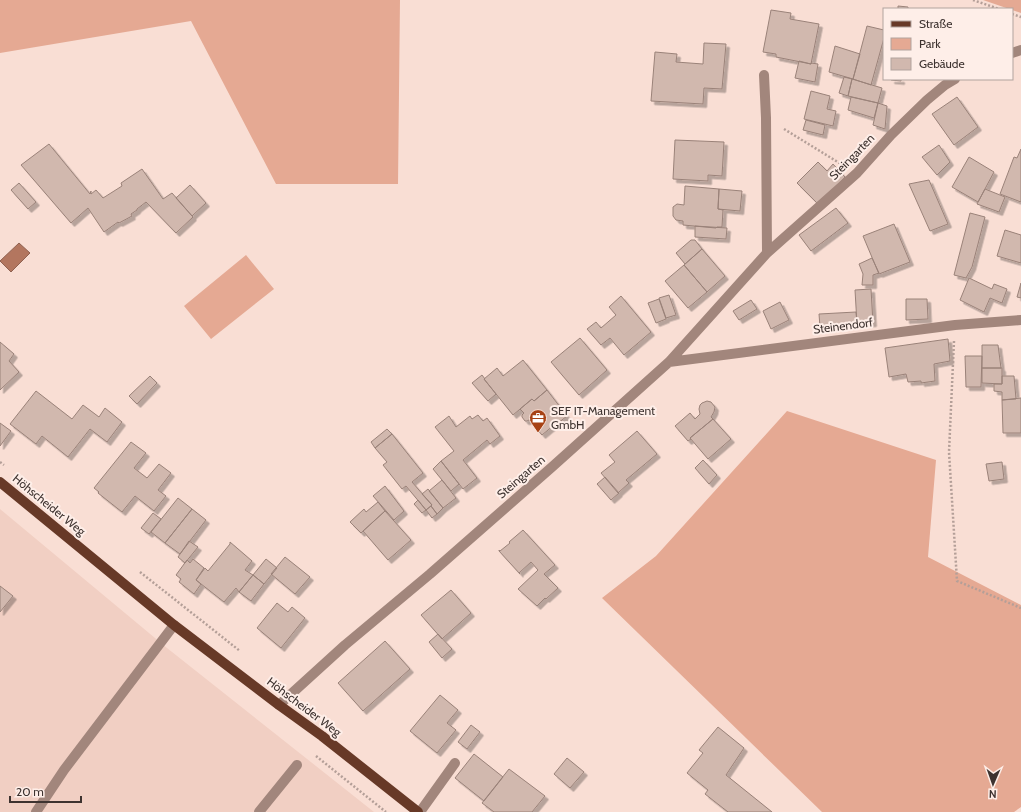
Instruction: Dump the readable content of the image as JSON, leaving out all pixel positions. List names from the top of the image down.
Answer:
{
  "streets": {
    "main road": ["Höhscheider Weg"],
    "street": ["Steingarten", "Steinendorf"]
  },
  "crossings": [
    ["Steingarten", "Steinendorf"],
    ["Steingarten", "Höhscheider Weg"]
  ],
  "places": {
    "office": ["SEF IT-Management GmbH"]
  },
  "legend": ["Straße", "Park", "Gebäude"],
  "scale_bar": "20 m",
  "north": "bottom"
}
